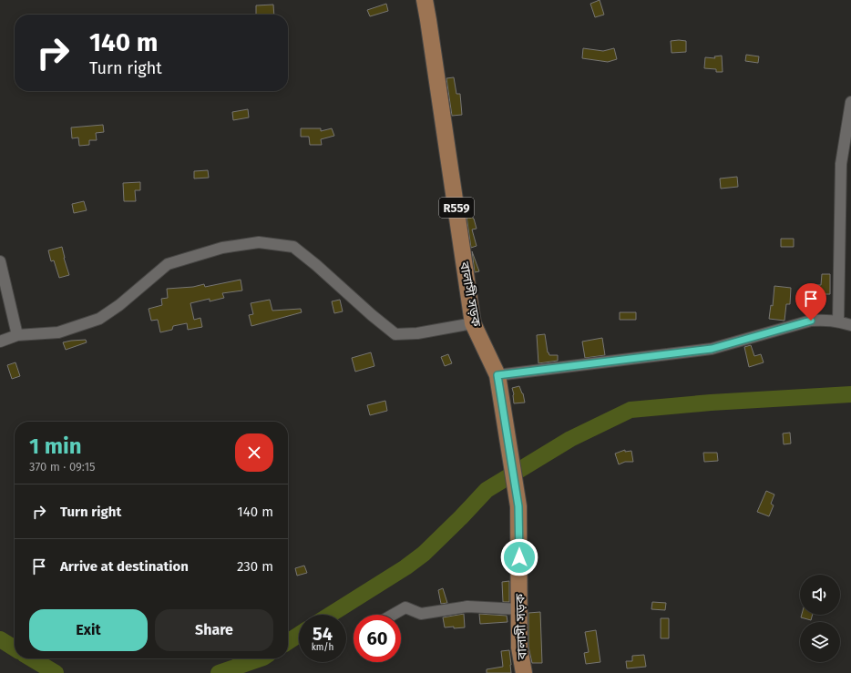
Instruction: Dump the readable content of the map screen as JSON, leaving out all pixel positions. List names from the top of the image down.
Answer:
{
  "streets": {
    "main road": ["R559", "বালাসী সড়ক"]
  },
  "page": {
    "turn": ["140 m", "Turn right"],
    "heading": ["1 min", "370 m · 09:15"],
    "list": [
      {
        "name": "Turn right",
        "value": "140 m"
      },
      {
        "name": "Arrive at destination",
        "value": "230 m"
      }
    ],
    "buttons": ["Exit", "Share"],
    "speed": "54 km/h",
    "limit": "60"
  }
}
